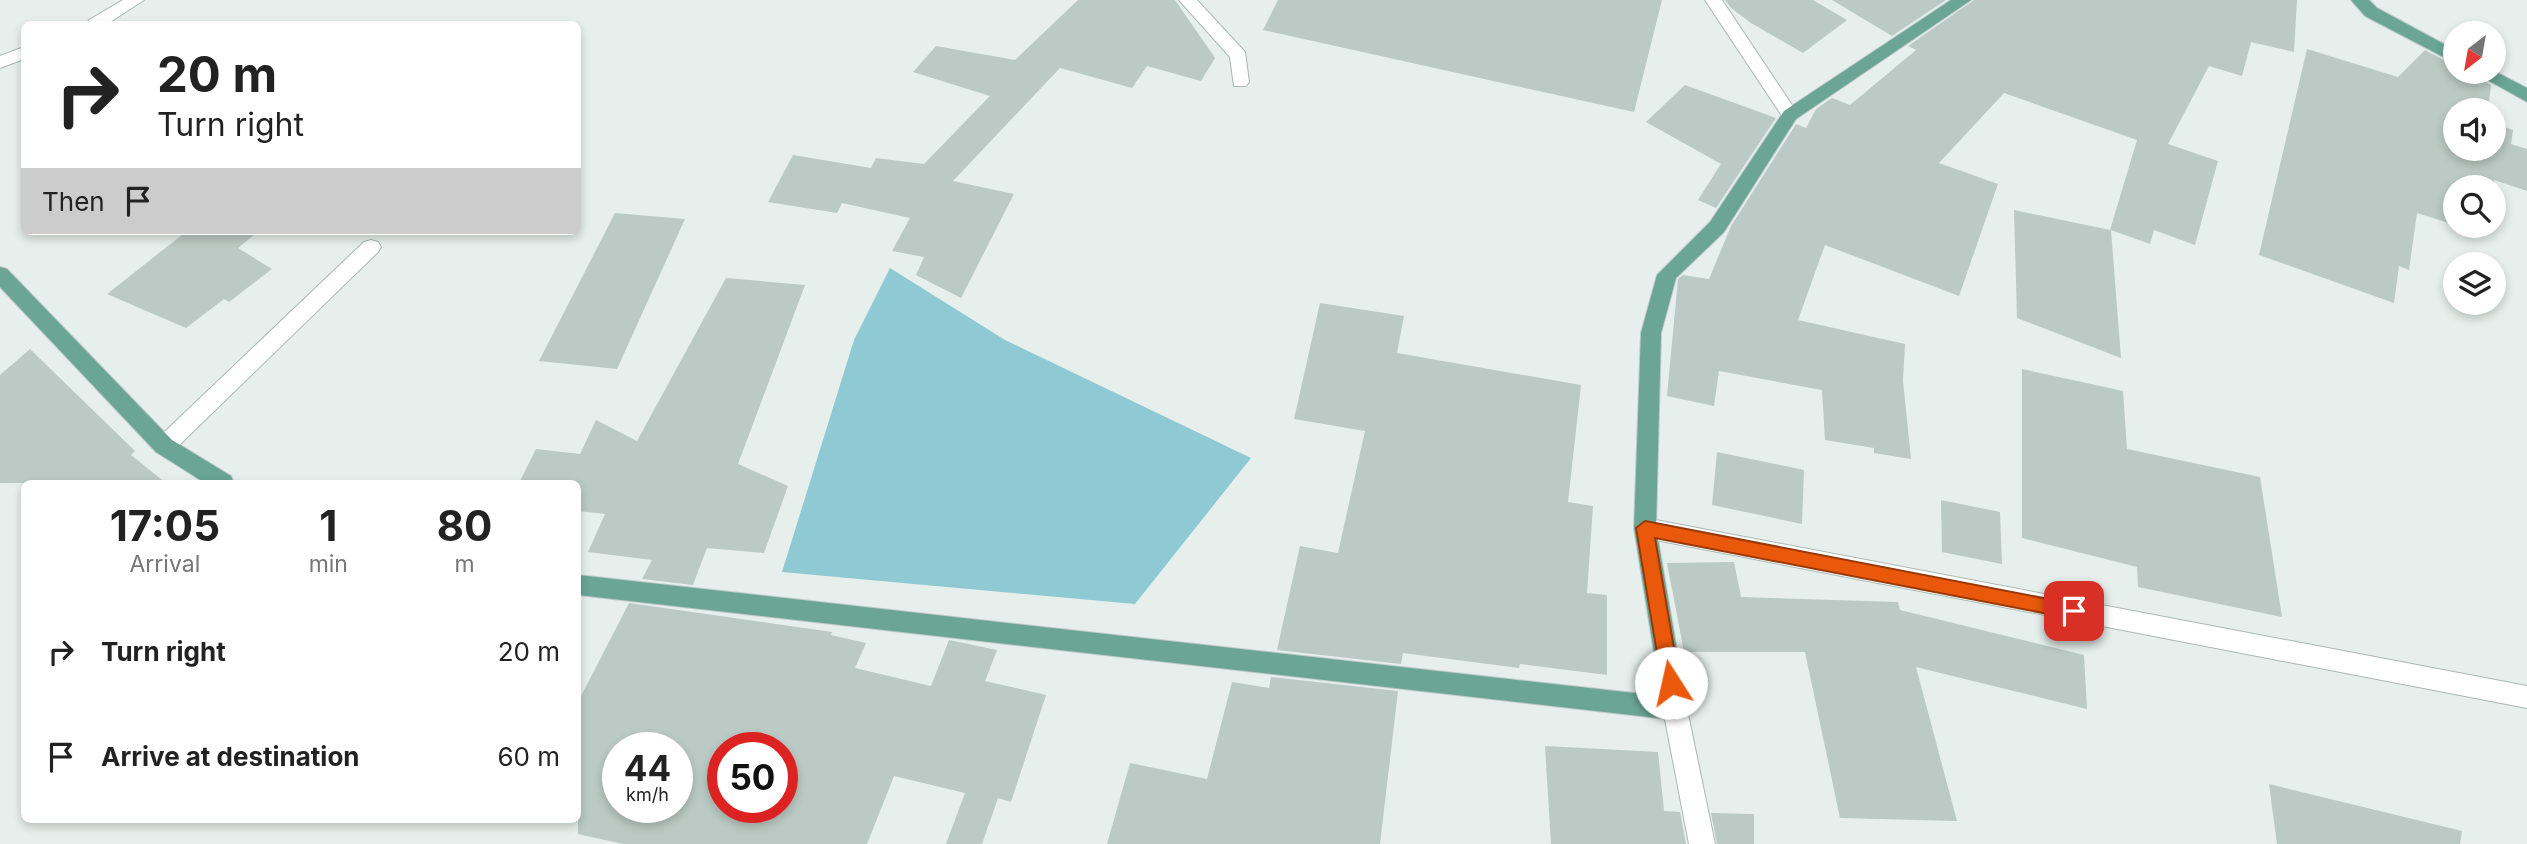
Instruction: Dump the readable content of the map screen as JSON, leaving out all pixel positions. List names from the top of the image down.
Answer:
{
  "north": "bottom left",
  "page": {
    "turn": ["20 m", "Turn right"],
    "then": "Then",
    "eta": [
      "17:05",
      "Arrival",
      "1",
      "min",
      "80",
      "m"
    ],
    "list": [
      {
        "name": "Turn right",
        "value": "20 m"
      },
      {
        "name": "Arrive at destination",
        "value": "60 m"
      }
    ],
    "speed": "44 km/h",
    "limit": "50"
  }
}
